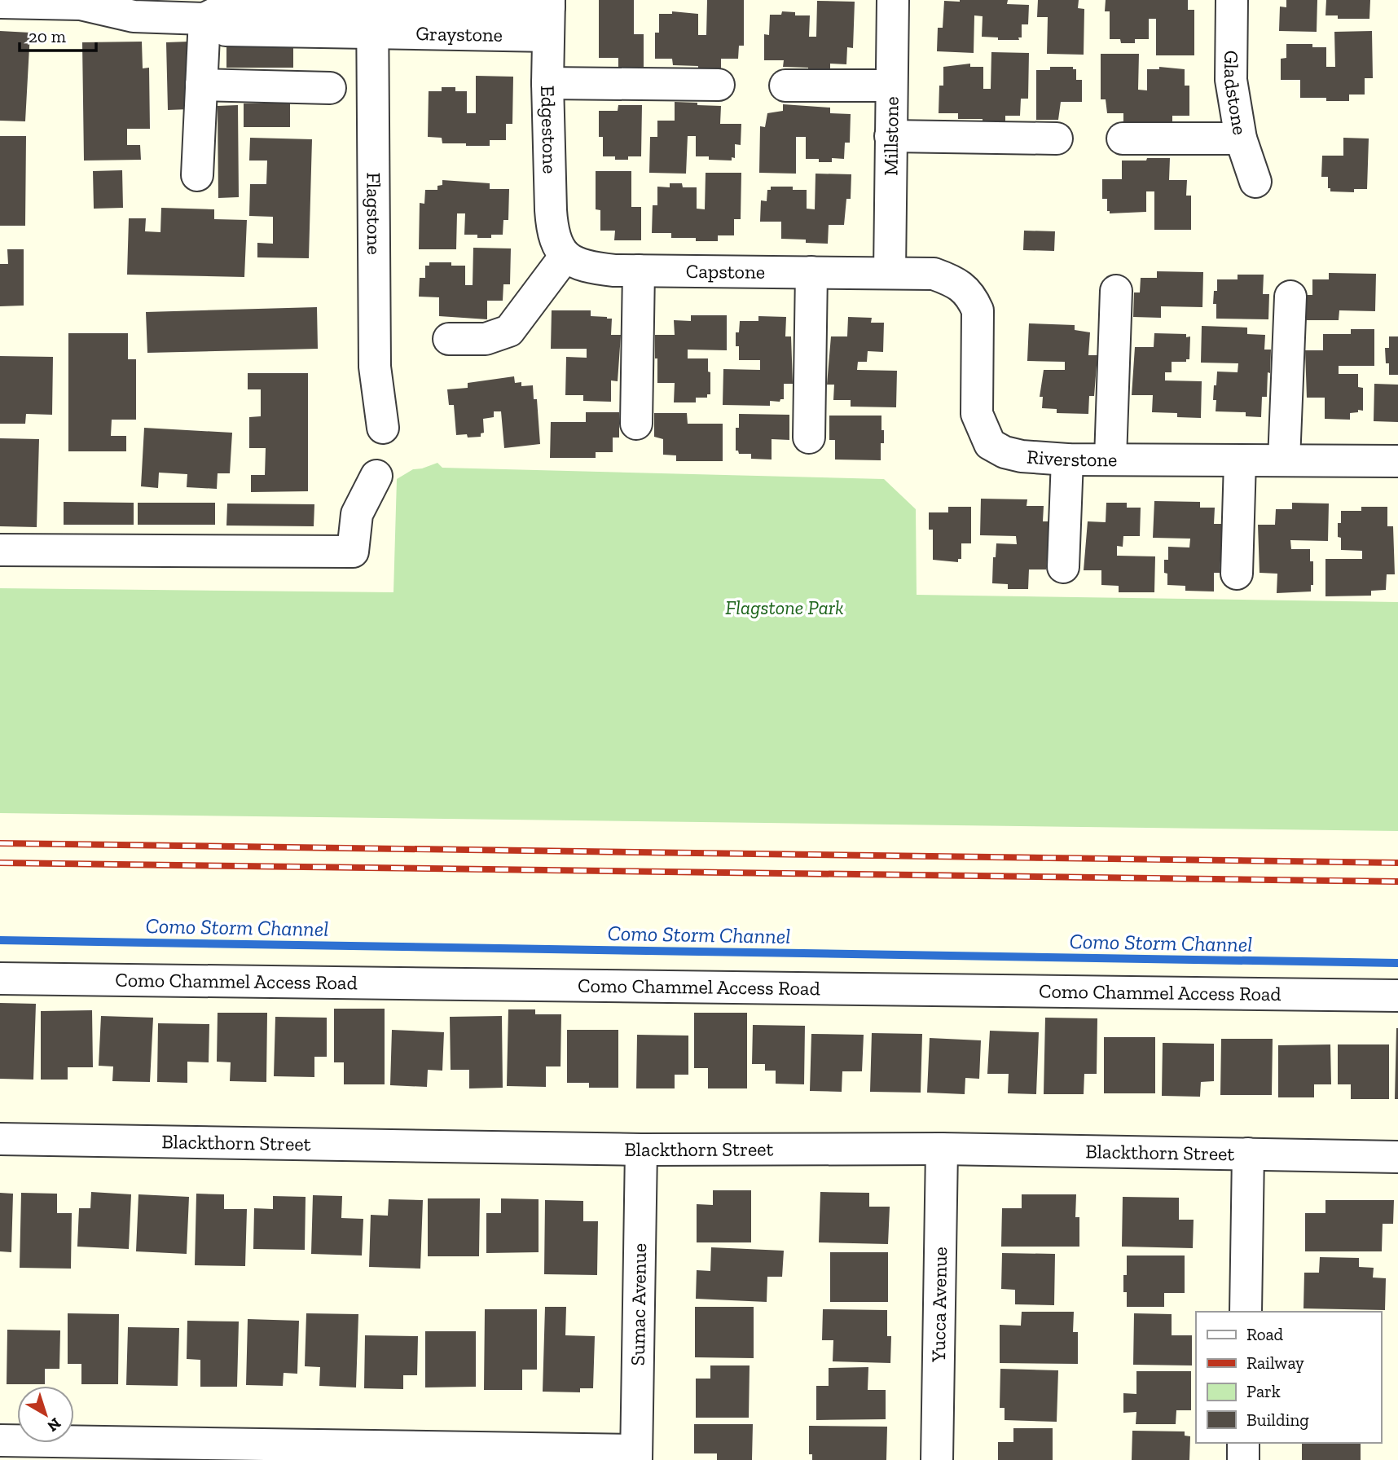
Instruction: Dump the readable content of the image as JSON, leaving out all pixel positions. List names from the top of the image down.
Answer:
{
  "streets": {
    "street": [
      "Graystone",
      "Gladstone",
      "Edgestone",
      "Millstone",
      "Flagstone",
      "Capstone",
      "Riverstone",
      "Como Chammel Access Road",
      "Blackthorn Street",
      "Sumac Avenue",
      "Yucca Avenue"
    ]
  },
  "crossings": [
    ["Graystone", "Edgestone"],
    ["Graystone", "Flagstone"],
    ["Edgestone", "Capstone"],
    ["Millstone", "Capstone"],
    ["Millstone", "Riverstone"],
    ["Capstone", "Riverstone"],
    ["Blackthorn Street", "Sumac Avenue"],
    ["Blackthorn Street", "Yucca Avenue"]
  ],
  "water": ["Como Storm Channel"],
  "parks": ["Flagstone Park"],
  "legend": [
    "Road",
    "Railway",
    "Park",
    "Building"
  ],
  "scale_bar": "20 m",
  "north": "bottom right"
}
